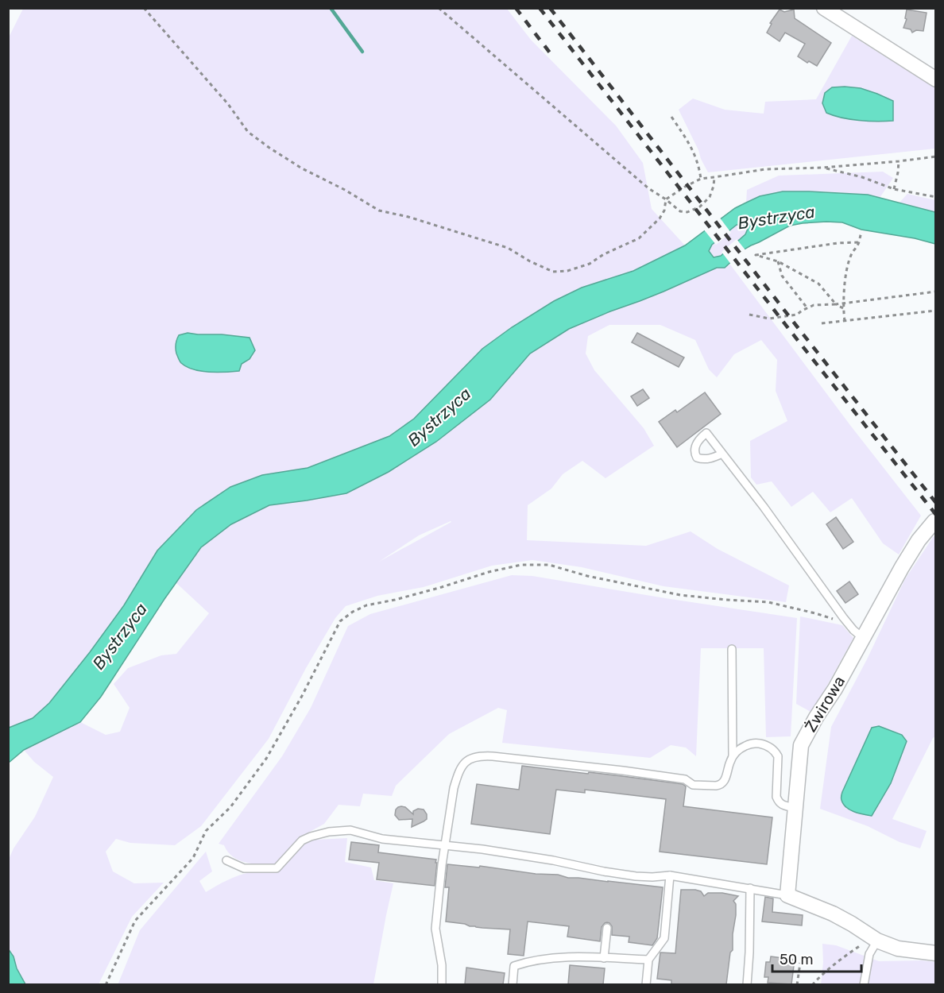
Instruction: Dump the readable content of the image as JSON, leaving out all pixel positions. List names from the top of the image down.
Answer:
{
  "streets": {
    "street": ["Żwirowa"]
  },
  "water": ["Bystrzyca"],
  "scale_bar": "50 m"
}
